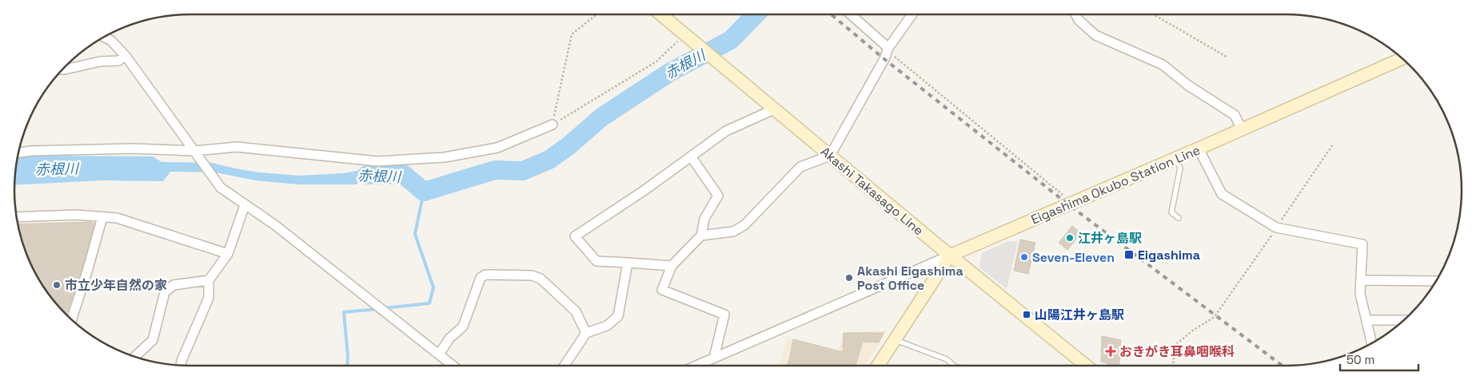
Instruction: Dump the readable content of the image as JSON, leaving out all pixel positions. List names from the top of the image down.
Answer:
{
  "streets": {
    "main road": ["Eigashima Okubo Station Line", "Akashi Takasago Line"]
  },
  "crossings": [
    ["Eigashima Okubo Station Line", "Akashi Takasago Line"]
  ],
  "water": ["赤根川"],
  "places": {
    "other": [
      "江井ヶ島駅",
      "Seven-Eleven",
      "Akashi Eigashima Post Office",
      "市立少年自然の家"
    ],
    "transit": ["Eigashima", "山陽江井ヶ島駅"],
    "health": ["おきがき耳鼻咽喉科"]
  },
  "scale_bar": "50 m"
}
